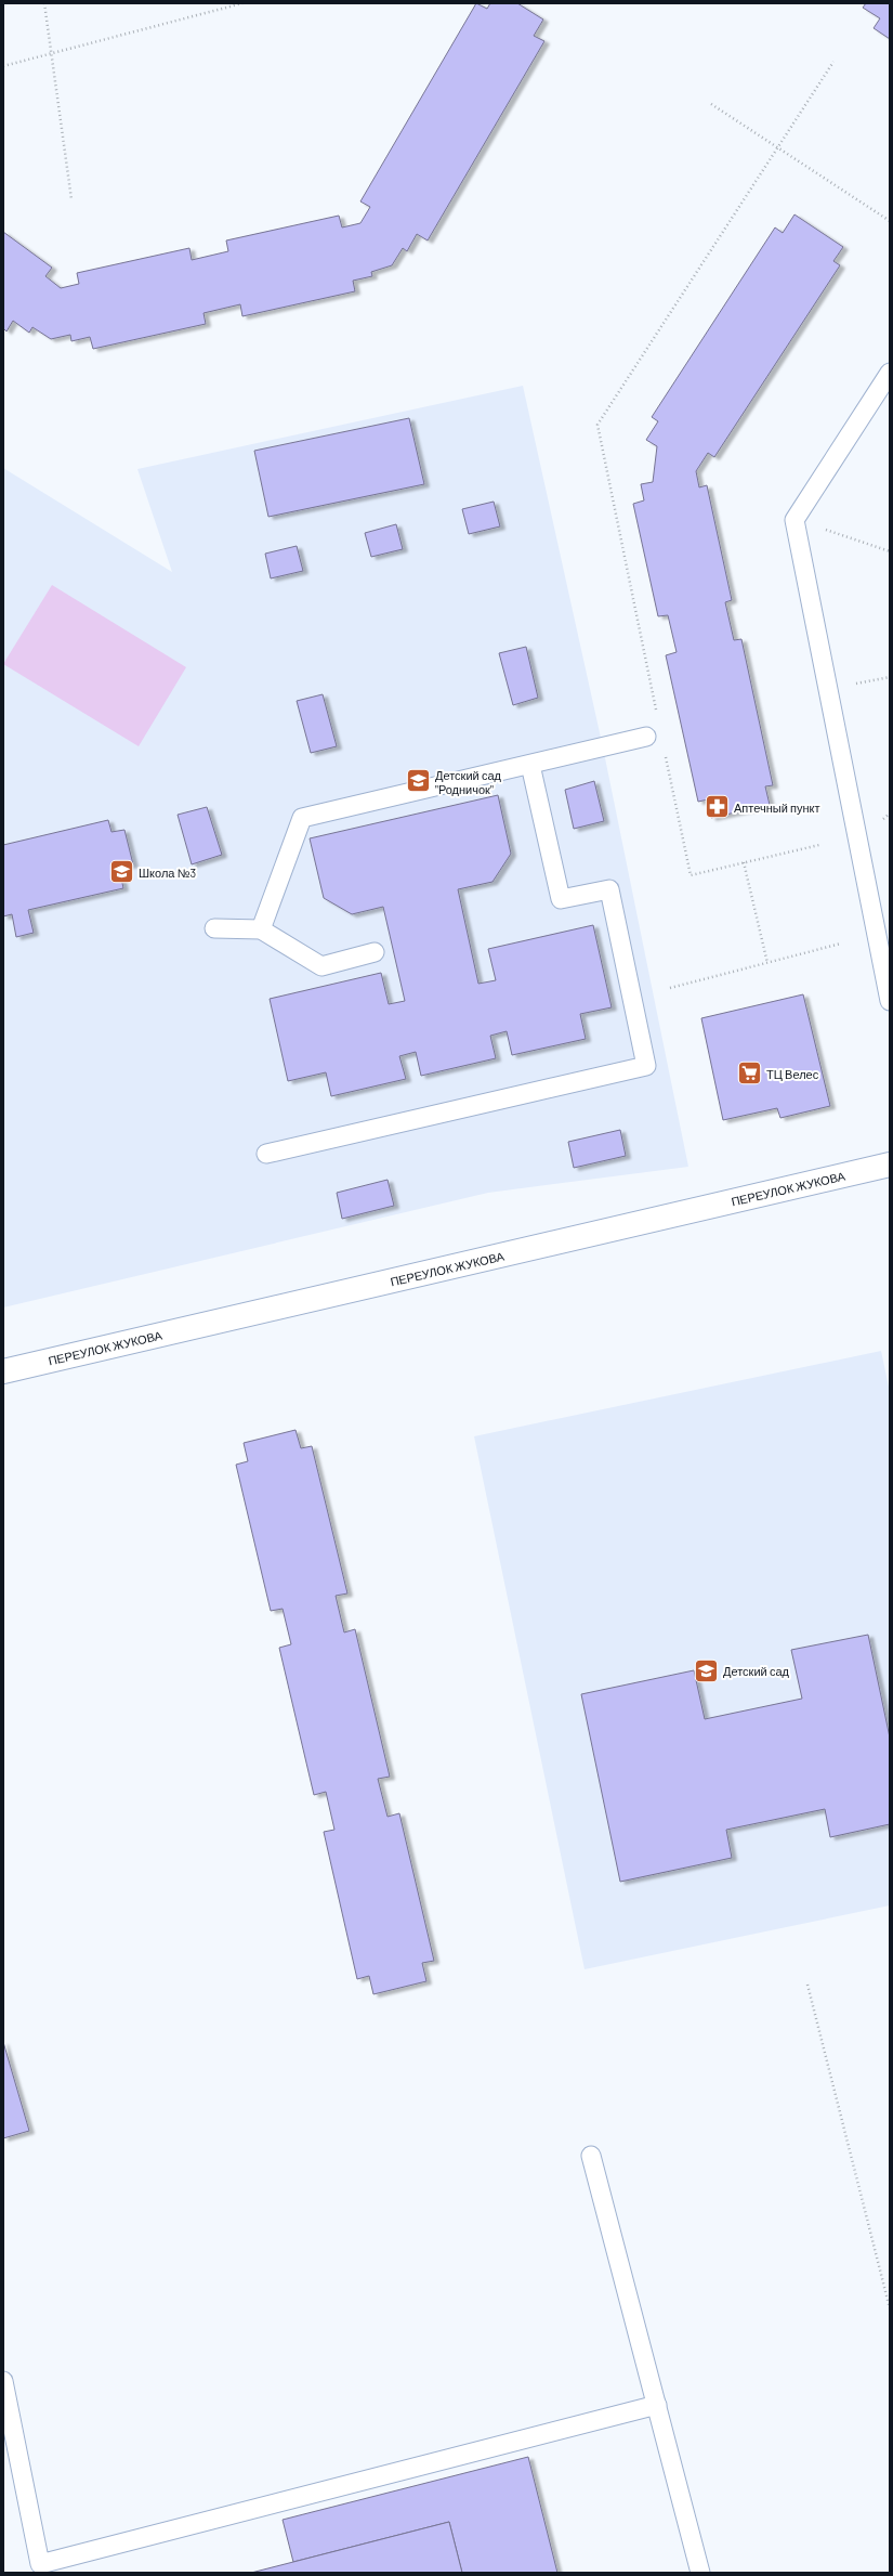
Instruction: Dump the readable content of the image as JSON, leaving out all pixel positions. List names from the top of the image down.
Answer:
{
  "streets": {
    "street": ["ПЕРЕУЛОК ЖУКОВА"]
  },
  "places": {
    "school or university": ["Детский сад \"Родничок\"", "Школа №3", "Детский сад"],
    "pharmacy": ["Аптечный пункт"],
    "supermarket": ["ТЦ Велес"]
  }
}
